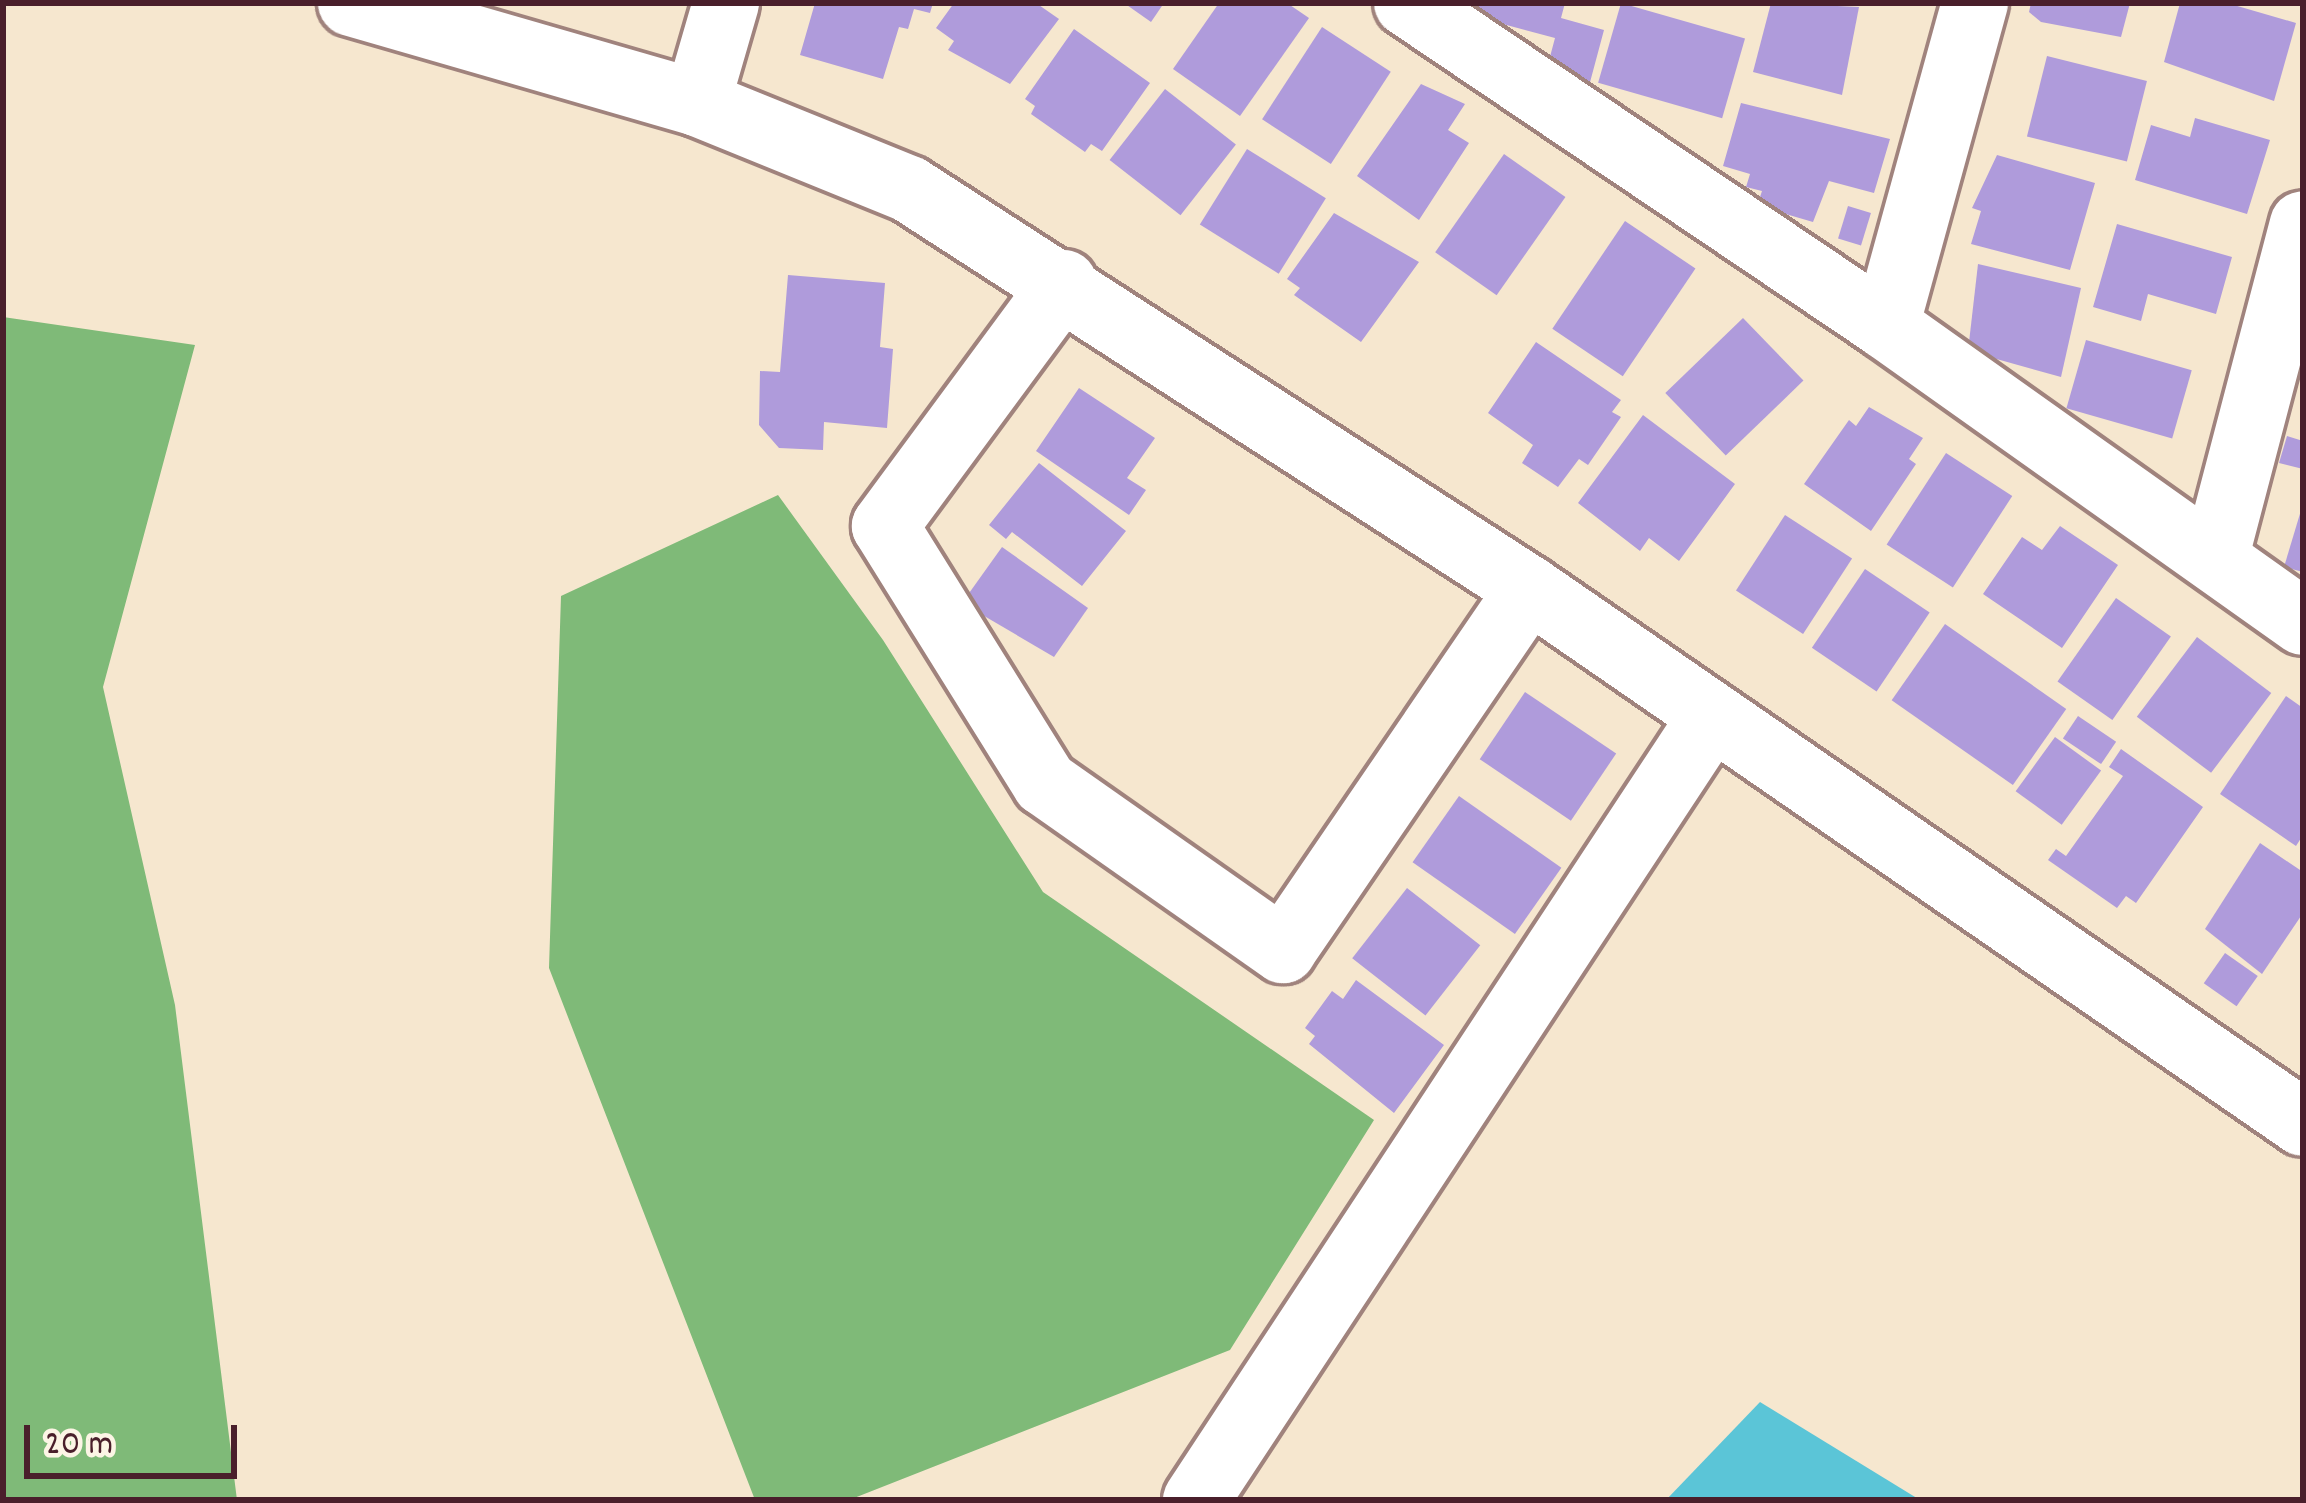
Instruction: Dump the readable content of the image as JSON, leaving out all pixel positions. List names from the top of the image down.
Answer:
{
  "scale_bar": "20 m"
}
